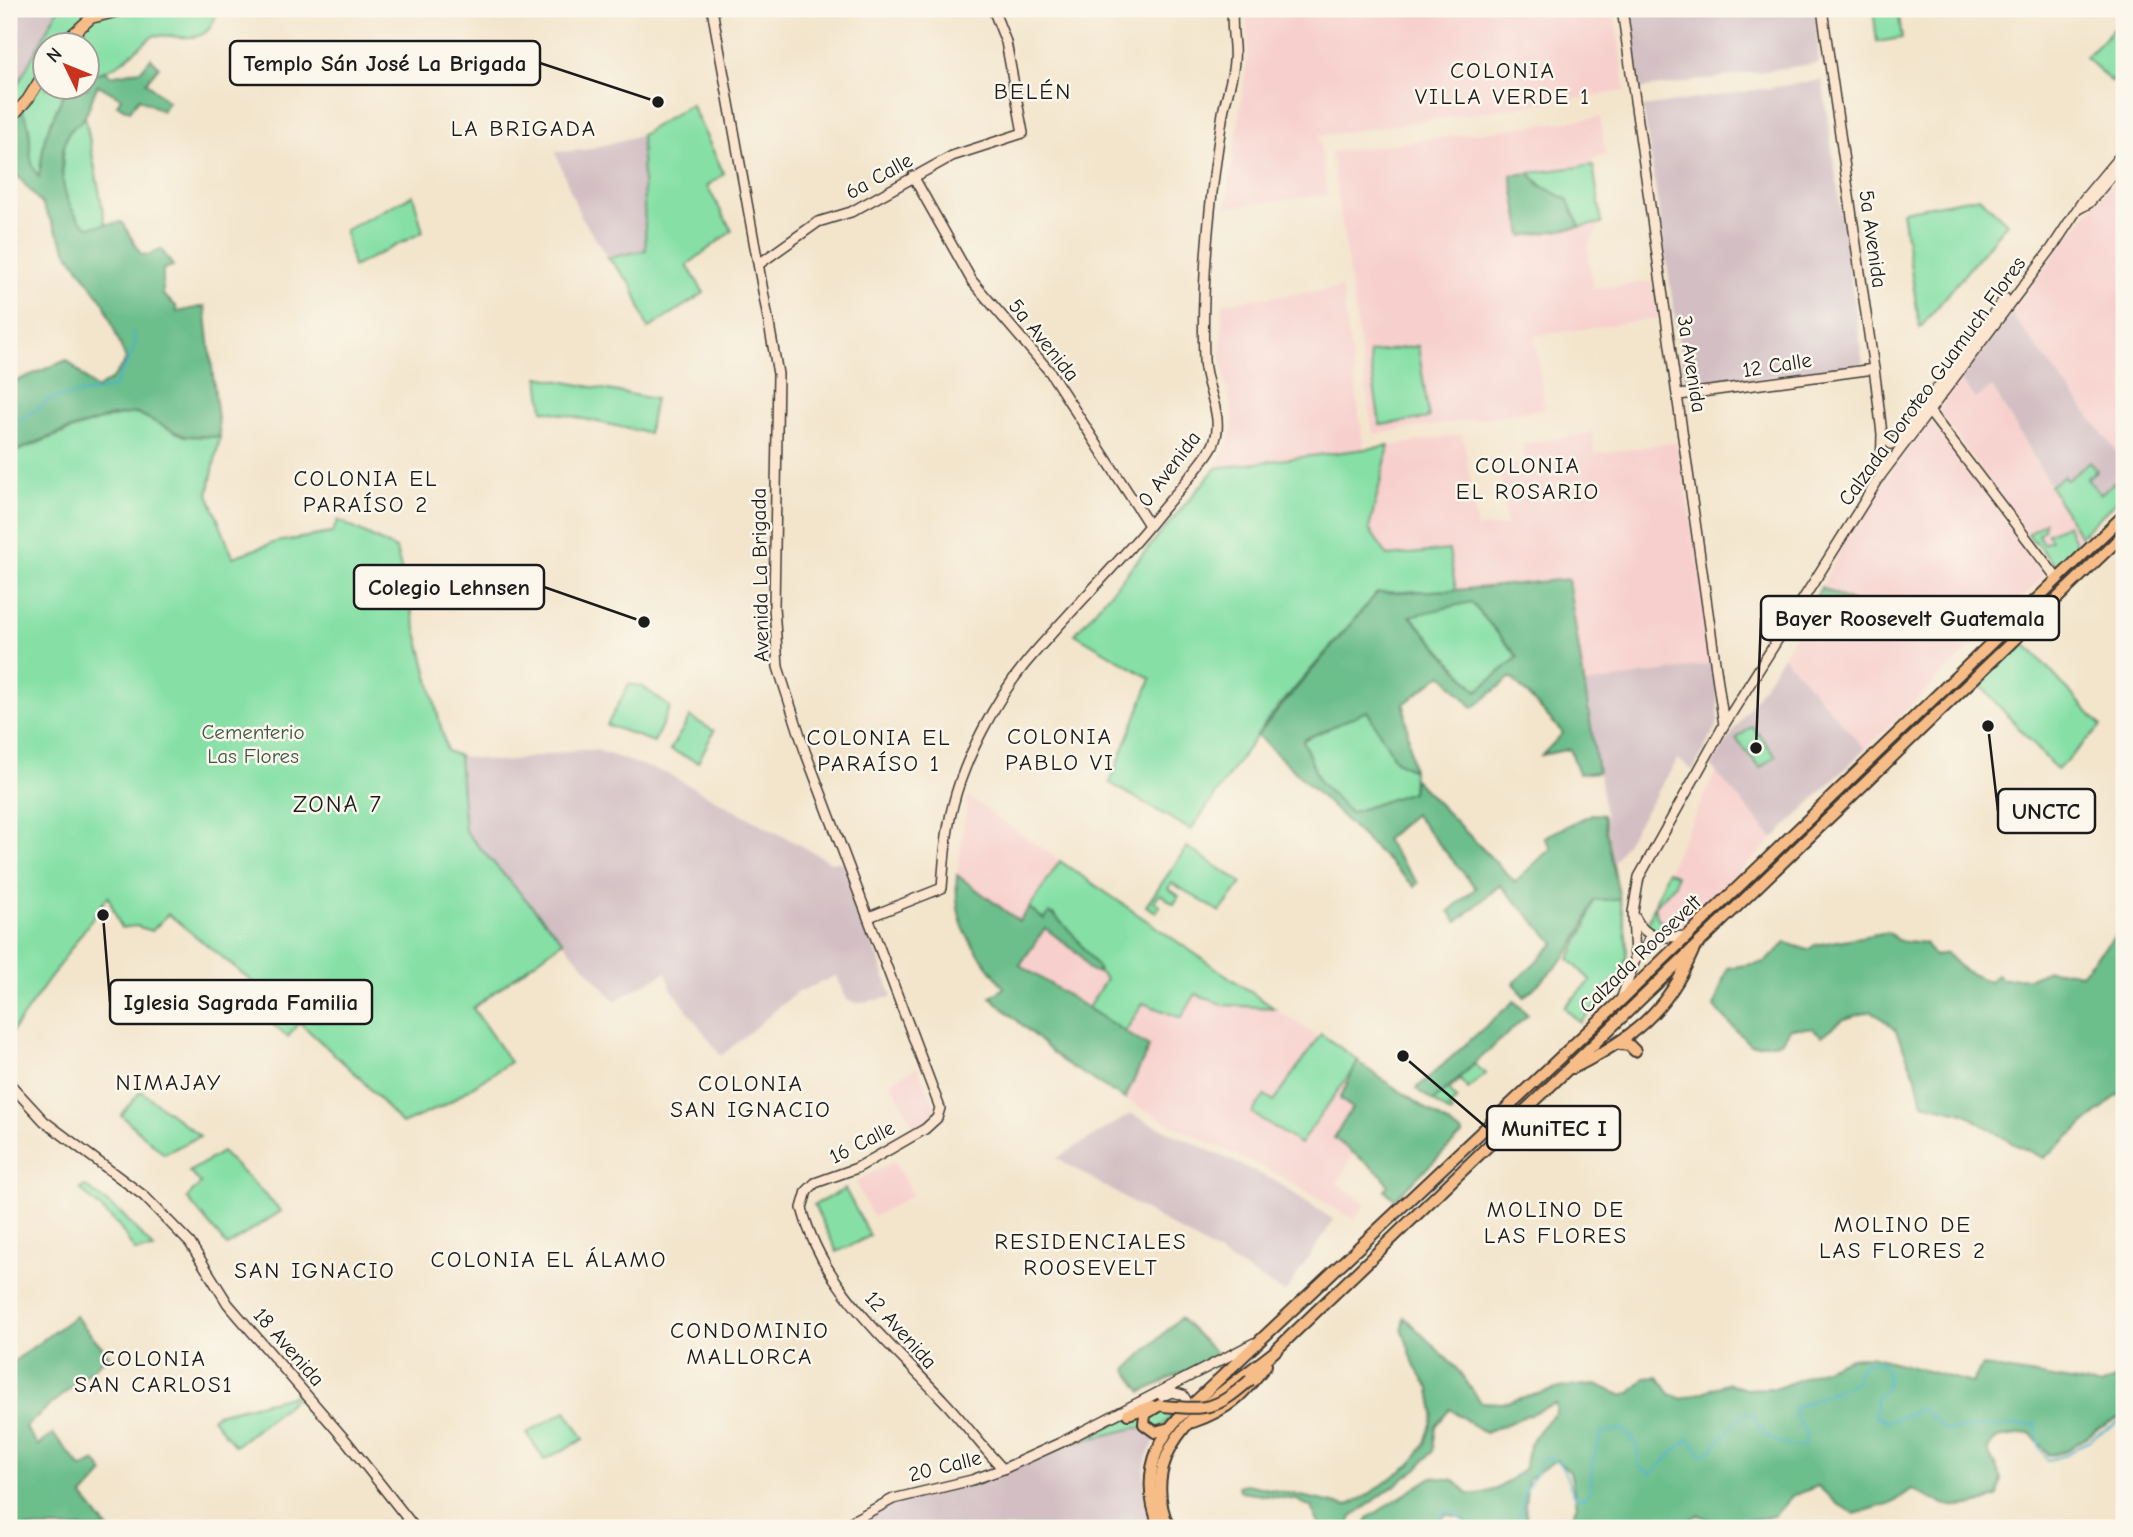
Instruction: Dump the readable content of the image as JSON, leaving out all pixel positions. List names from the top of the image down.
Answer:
{
  "streets": {
    "highway": ["Calzada Roosevelt"],
    "main road": [
      "6a Calle",
      "5a Avenida",
      "3a Avenida",
      "12 Calle",
      "Calzada Doroteo Guamuch Flores",
      "0 Avenida",
      "Avenida La Brigada",
      "16 Calle",
      "12 Avenida",
      "18 Avenida",
      "20 Calle"
    ]
  },
  "crossings": [
    ["6a Calle", "5a Avenida"],
    ["6a Calle", "Avenida La Brigada"],
    ["5a Avenida", "12 Calle"],
    ["5a Avenida", "Calzada Doroteo Guamuch Flores"],
    ["5a Avenida", "0 Avenida"],
    ["3a Avenida", "12 Calle"],
    ["3a Avenida", "Calzada Doroteo Guamuch Flores"],
    ["Calzada Doroteo Guamuch Flores", "Calzada Roosevelt"],
    ["0 Avenida", "Avenida La Brigada"],
    ["Avenida La Brigada", "16 Calle"],
    ["Calzada Roosevelt", "20 Calle"],
    ["16 Calle", "12 Avenida"],
    ["12 Avenida", "20 Calle"]
  ],
  "districts": [
    "COLONIA VILLA VERDE 1",
    "BELÉN",
    "LA BRIGADA",
    "COLONIA EL ROSARIO",
    "COLONIA EL PARAÍSO 2",
    "COLONIA PABLO VI",
    "COLONIA EL PARAÍSO 1",
    "ZONA 7",
    "NIMAJAY",
    "COLONIA SAN IGNACIO",
    "MOLINO DE LAS FLORES",
    "MOLINO DE LAS FLORES 2",
    "RESIDENCIALES ROOSEVELT",
    "COLONIA EL ÁLAMO",
    "SAN IGNACIO",
    "CONDOMINIO MALLORCA",
    "COLONIA SAN CARLOS1"
  ],
  "parks": ["Cementerio Las Flores"],
  "places": [
    "Templo Sán José La Brigada",
    "Colegio Lehnsen",
    "UNCTC",
    "Bayer Roosevelt Guatemala",
    "Iglesia Sagrada Familia",
    "MuniTEC I"
  ],
  "north": "top left"
}
